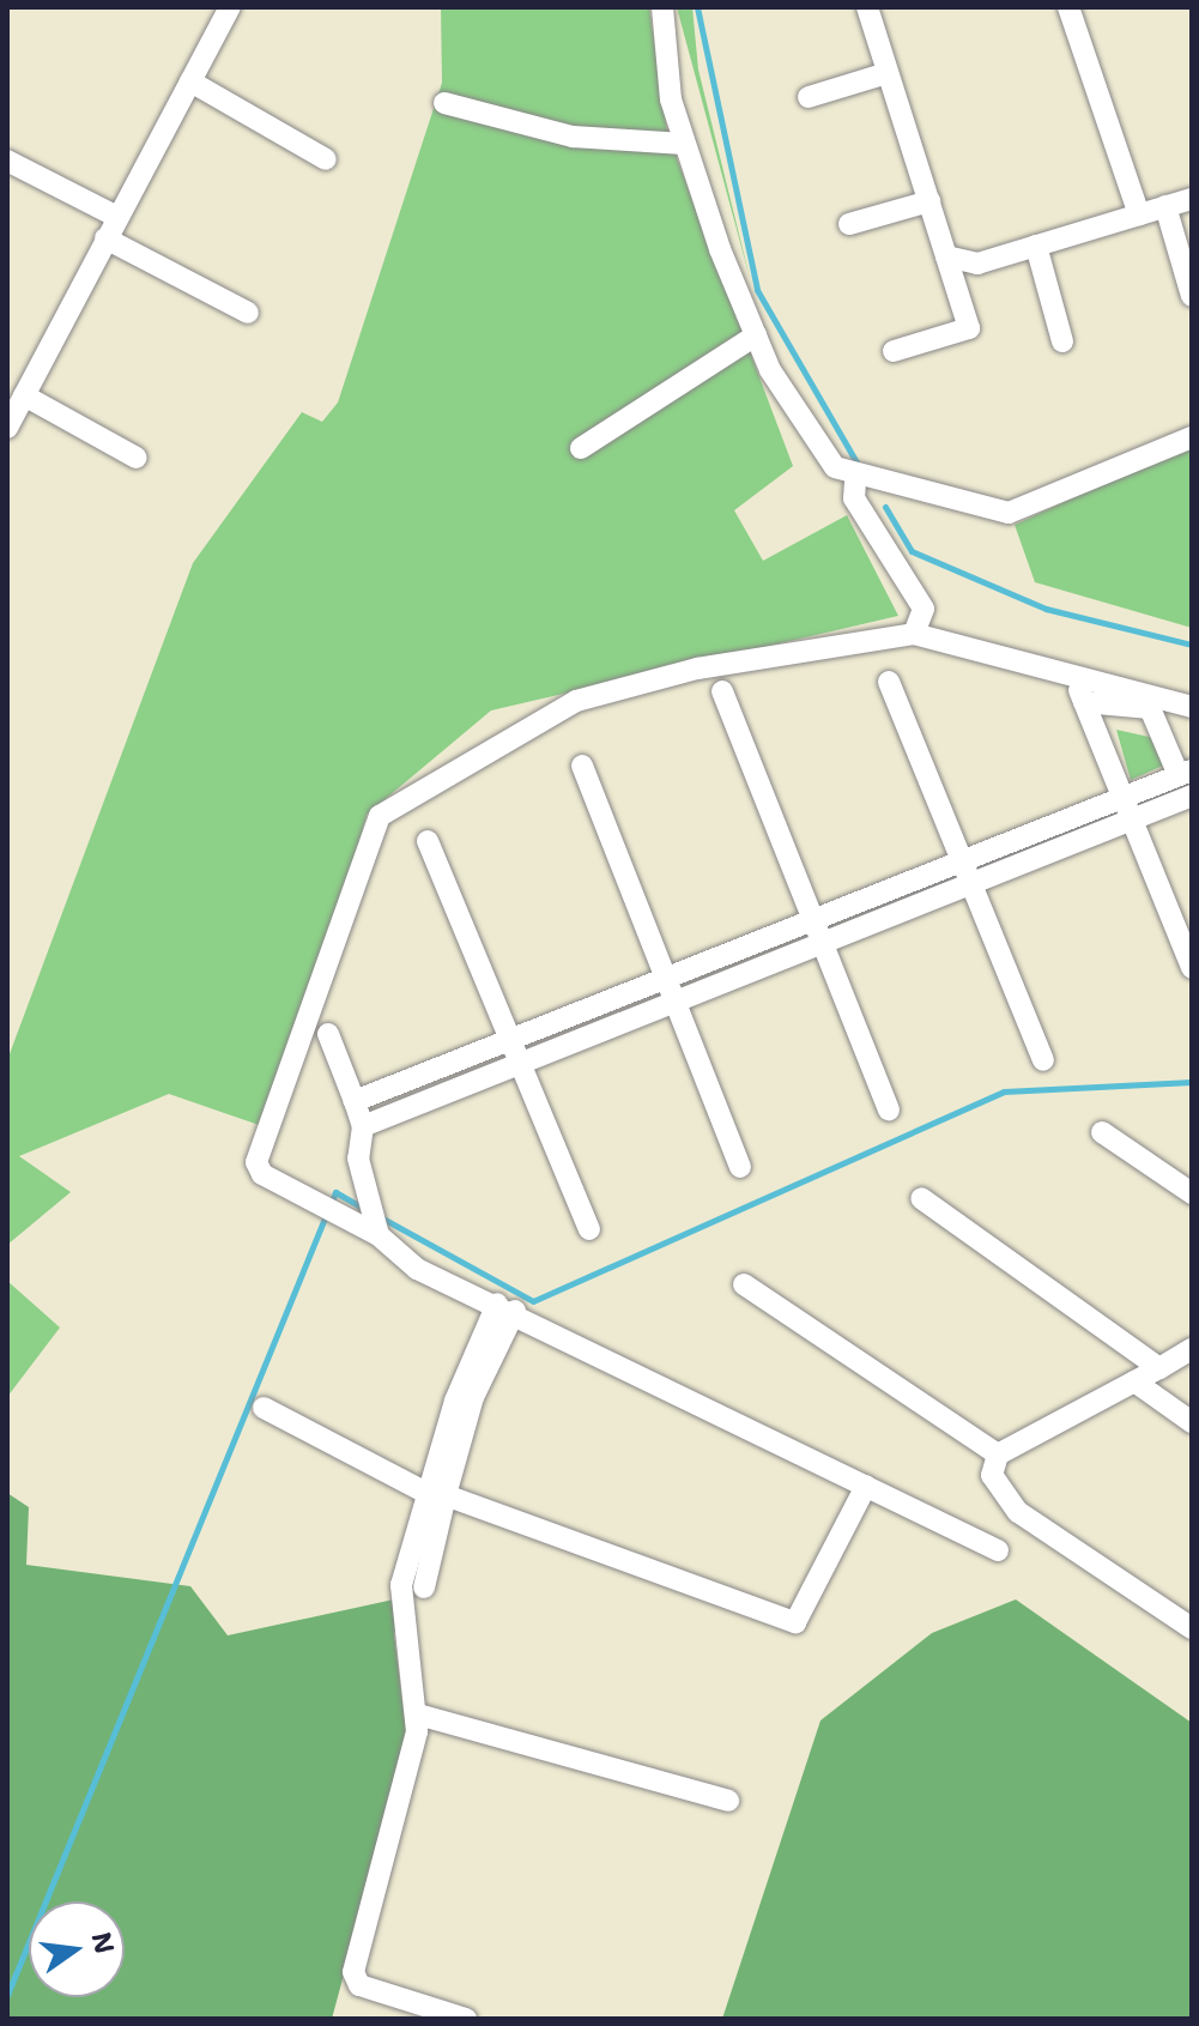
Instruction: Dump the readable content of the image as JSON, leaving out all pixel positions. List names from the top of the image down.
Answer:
{
  "north": "right"
}
